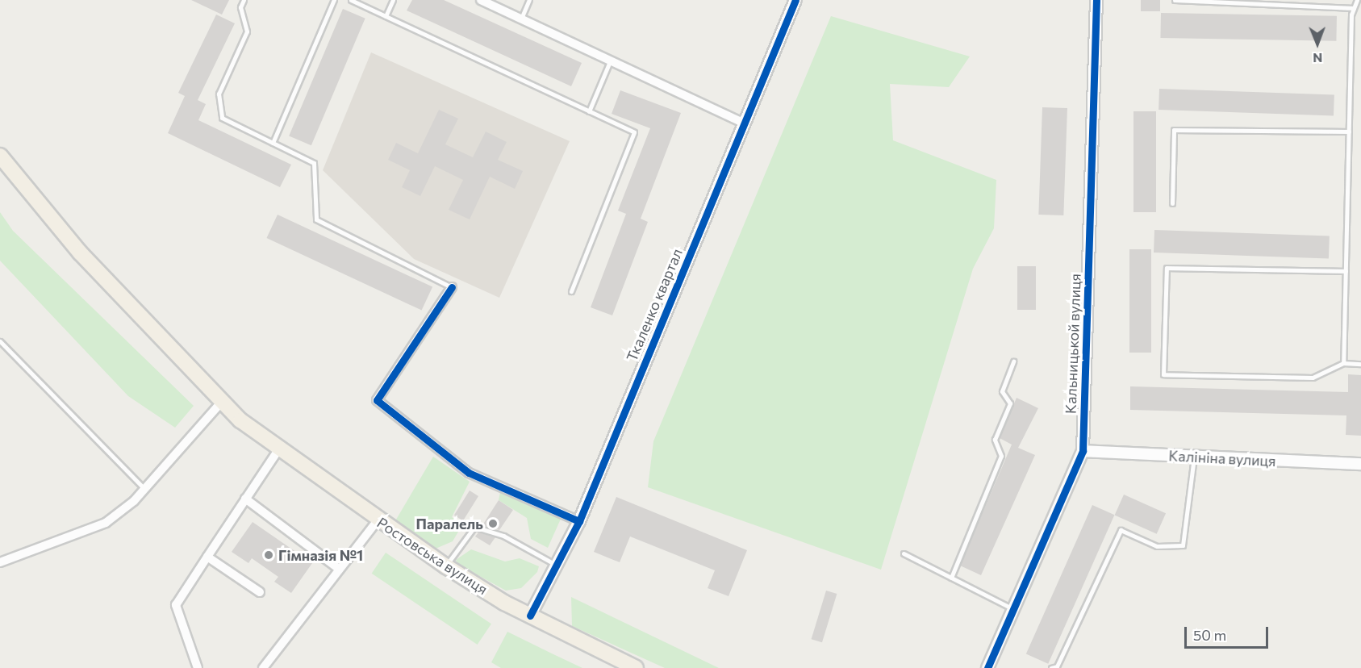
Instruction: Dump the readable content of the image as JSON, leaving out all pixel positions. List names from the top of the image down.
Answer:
{
  "streets": {
    "highway": ["Ростовська вулиця"],
    "street": ["Ткаленко квартал", "Кальницькой вулиця", "Калініна вулиця"]
  },
  "crossings": [
    ["Ткаленко квартал", "Ростовська вулиця"],
    ["Кальницькой вулиця", "Калініна вулиця"]
  ],
  "places": ["Паралель", "Гімназія №1"],
  "scale_bar": "50 m",
  "north": "bottom"
}
